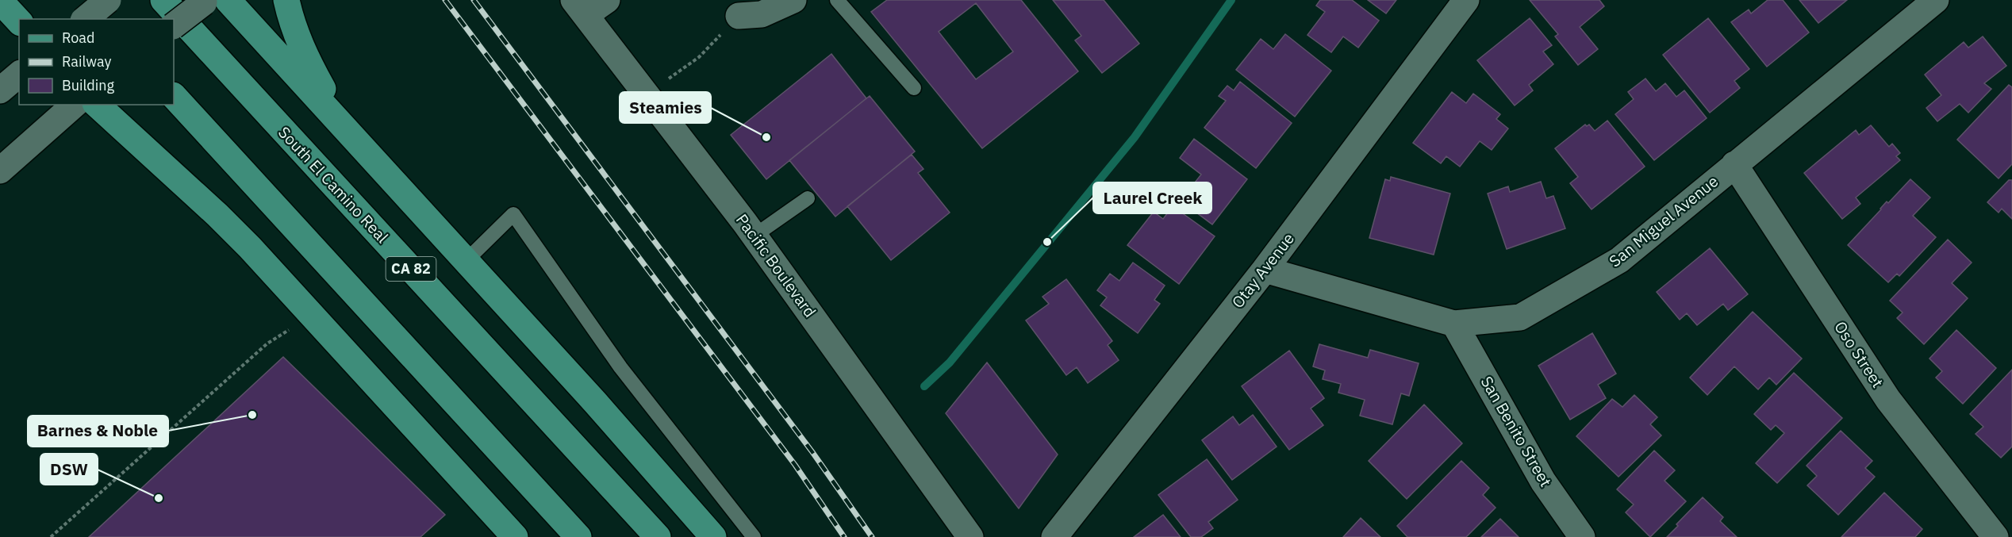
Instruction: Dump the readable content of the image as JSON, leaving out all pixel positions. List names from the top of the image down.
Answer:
{
  "streets": {
    "main road": ["South El Camino Real", "CA 82"],
    "street": [
      "San Miguel Avenue",
      "Pacific Boulevard",
      "Otay Avenue",
      "Oso Street",
      "San Benito Street"
    ]
  },
  "crossings": [
    ["San Miguel Avenue", "Otay Avenue"],
    ["San Miguel Avenue", "Oso Street"],
    ["San Miguel Avenue", "San Benito Street"]
  ],
  "places": [
    "Steamies",
    "Laurel Creek",
    "Barnes & Noble",
    "DSW"
  ],
  "legend": ["Road", "Railway", "Building"]
}
